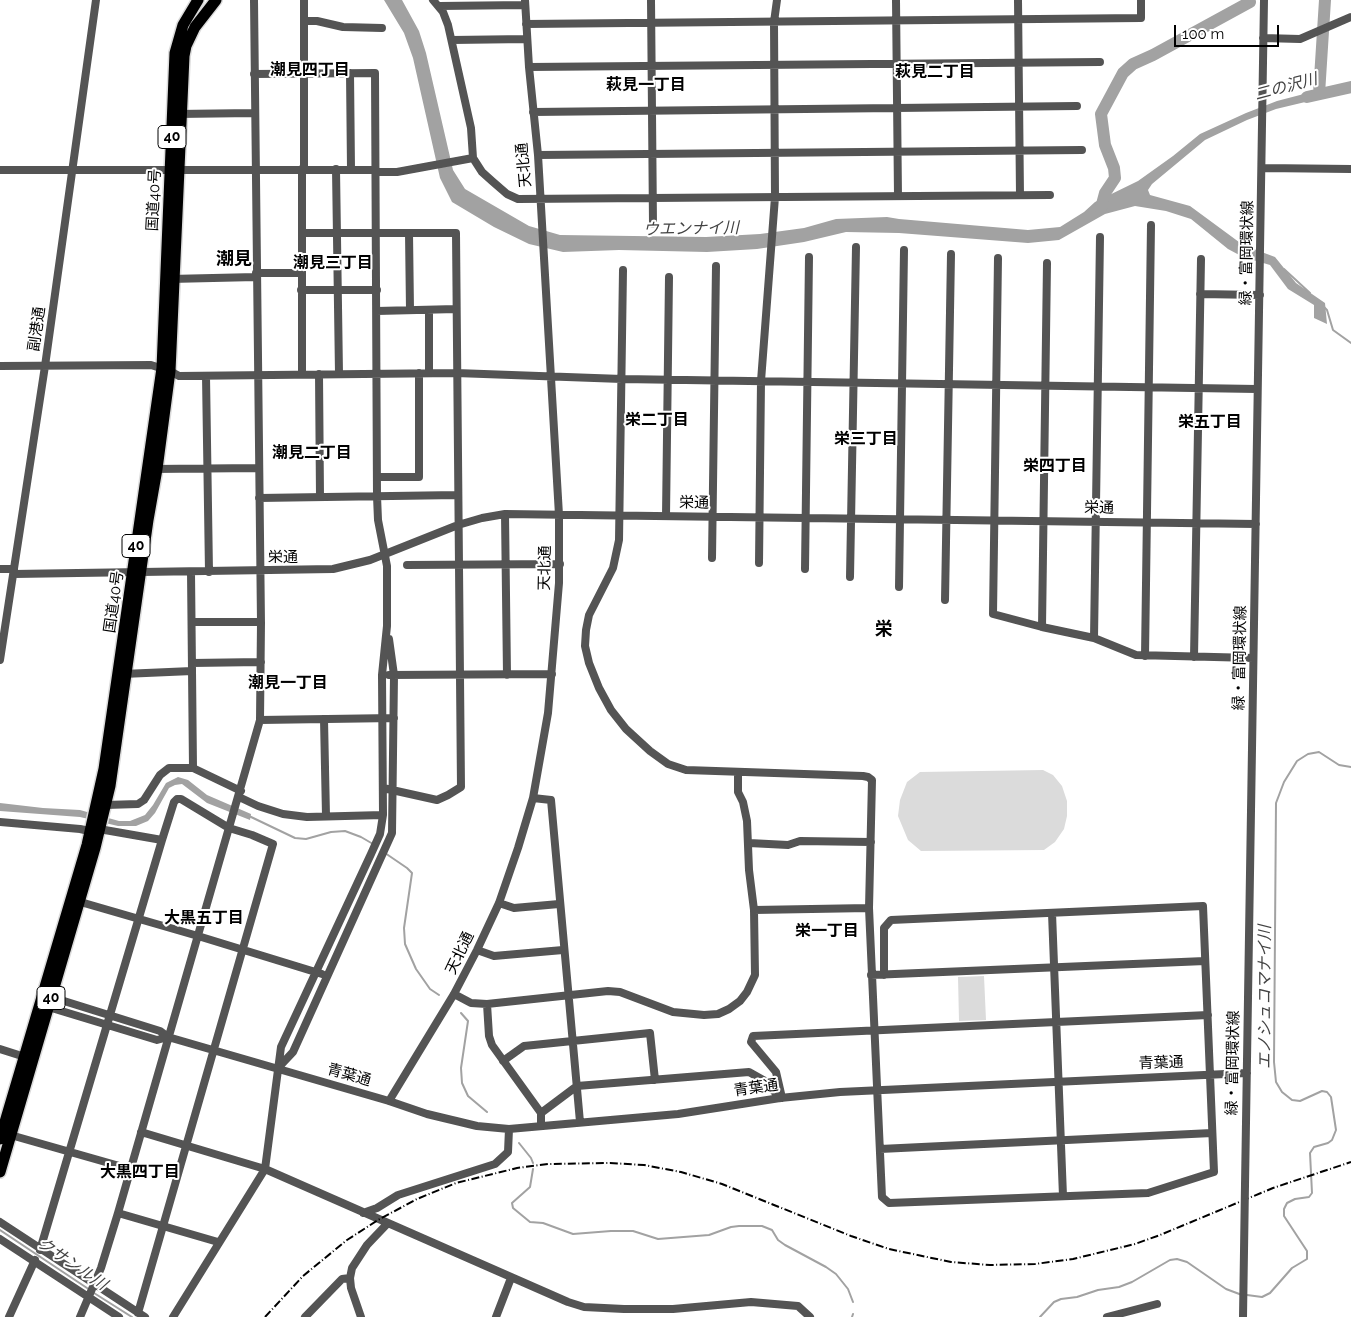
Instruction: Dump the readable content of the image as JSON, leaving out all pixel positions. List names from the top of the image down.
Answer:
{
  "streets": {
    "highway": ["40", "国道40号"],
    "street": [
      "天北通",
      "緑・富岡環状線",
      "副港通",
      "栄通",
      "青葉通"
    ]
  },
  "crossings": [
    ["天北通", "栄通"],
    ["天北通", "青葉通"],
    ["国道40号", "栄通"],
    ["緑・富岡環状線", "栄通"],
    ["緑・富岡環状線", "青葉通"],
    ["副港通", "栄通"]
  ],
  "districts": [
    "潮見四丁目",
    "萩見二丁目",
    "萩見一丁目",
    "潮見",
    "潮見三丁目",
    "栄二丁目",
    "栄五丁目",
    "栄三丁目",
    "潮見二丁目",
    "栄四丁目",
    "栄",
    "潮見一丁目",
    "大黒五丁目",
    "栄一丁目",
    "大黒四丁目"
  ],
  "water": [
    "二の沢川",
    "ウエンナイ川",
    "エノシュコマナイ川",
    "クサンル川"
  ],
  "scale_bar": "100 m"
}
